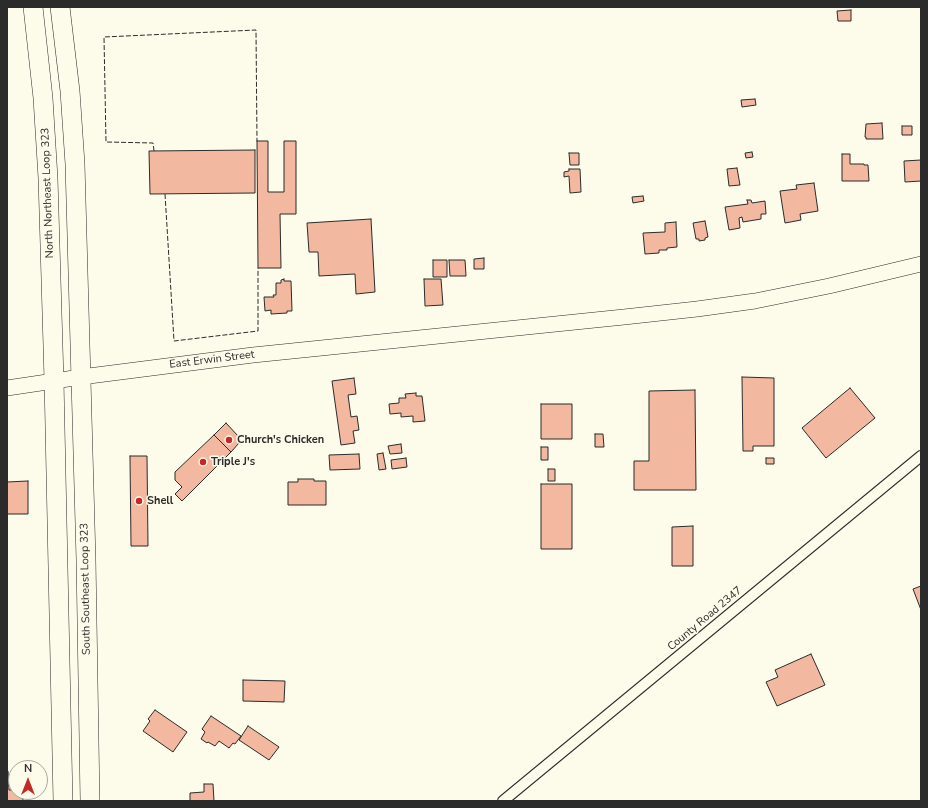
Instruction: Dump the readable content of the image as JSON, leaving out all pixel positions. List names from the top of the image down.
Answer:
{
  "streets": {
    "highway": ["North Northeast Loop 323", "South Southeast Loop 323"],
    "main road": ["East Erwin Street"],
    "street": ["County Road 2347"]
  },
  "crossings": [
    ["North Northeast Loop 323", "East Erwin Street"],
    ["East Erwin Street", "South Southeast Loop 323"]
  ],
  "places": ["Church's Chicken", "Triple J's", "Shell"],
  "north": "top"
}
